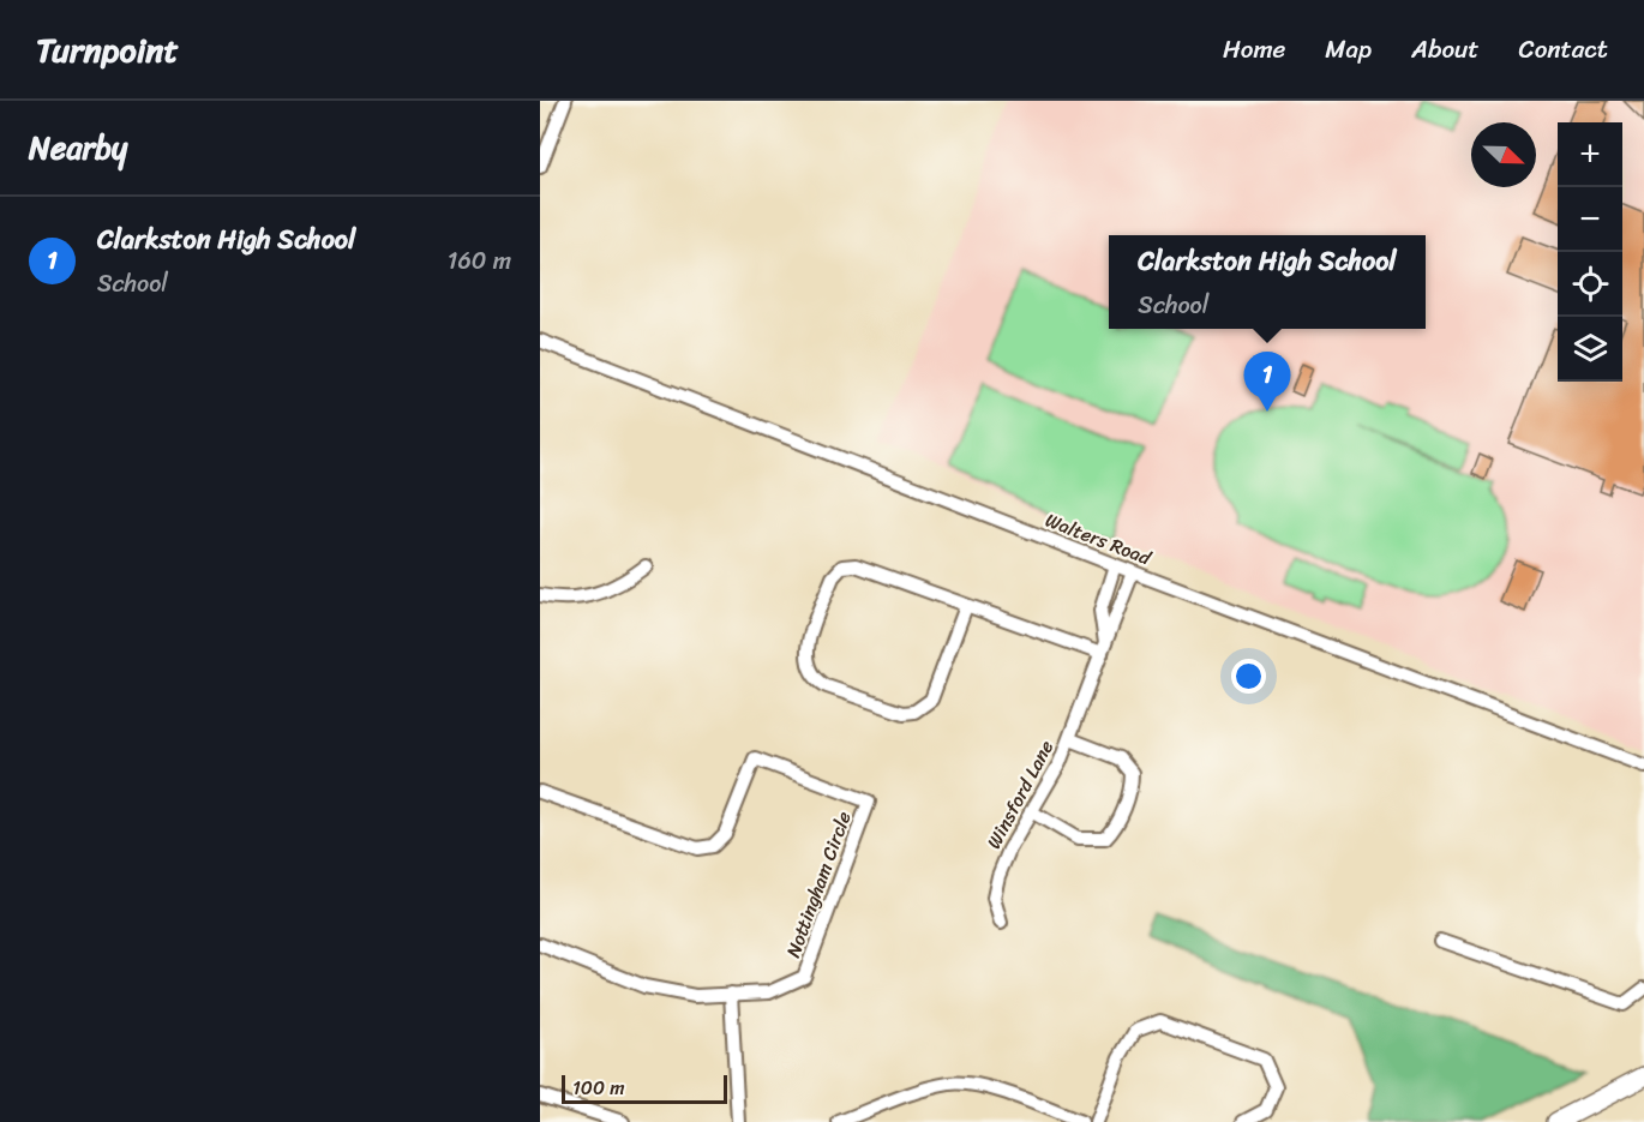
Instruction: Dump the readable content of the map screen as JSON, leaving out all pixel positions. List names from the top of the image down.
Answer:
{
  "streets": {
    "street": ["Walters Road", "Winsford Lane", "Nottingham Circle"]
  },
  "crossings": [
    ["Walters Road", "Winsford Lane"]
  ],
  "scale_bar": "100 m",
  "north": "bottom right",
  "page": {
    "header": "Turnpoint",
    "nav": [
      "Home",
      "Map",
      "About",
      "Contact"
    ],
    "heading": "Nearby",
    "map_buttons": ["+", "−"],
    "list": [
      {
        "mark": "1",
        "name": "Clarkston High School",
        "note": "School",
        "value": "160 m"
      }
    ],
    "popup": ["Clarkston High School", "School"],
    "pins": "1",
    "scale": "100 m"
  }
}
